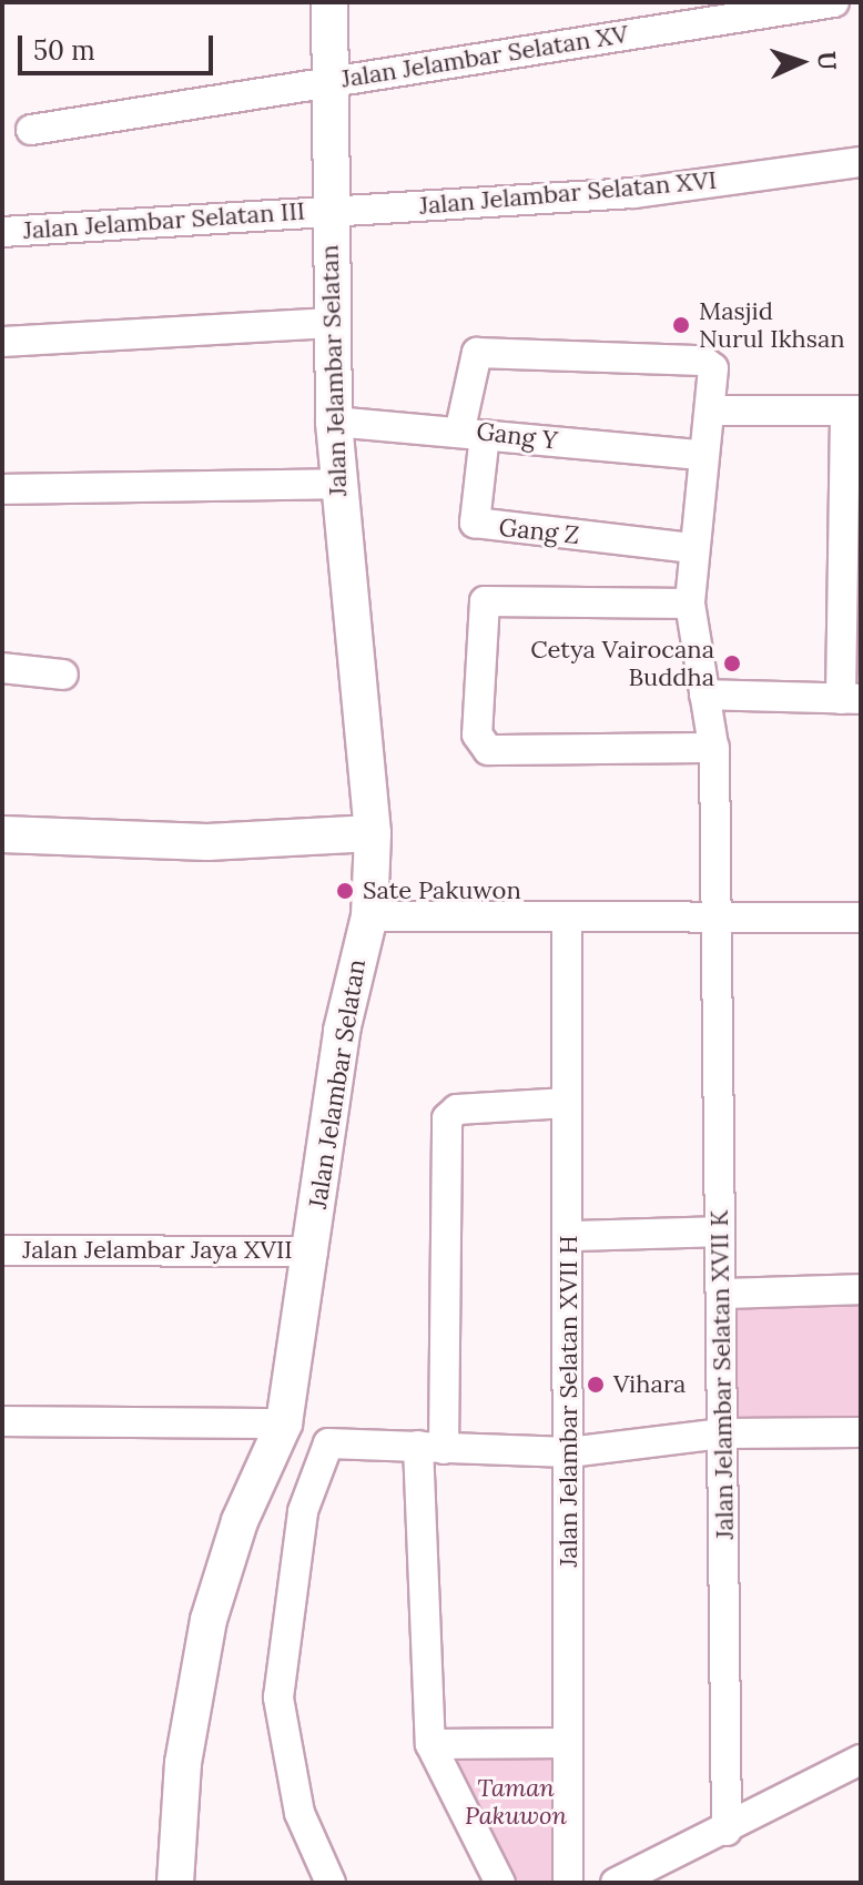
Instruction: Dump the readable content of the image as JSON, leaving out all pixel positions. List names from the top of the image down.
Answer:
{
  "streets": {
    "street": [
      "Jalan Jelambar Selatan XV",
      "Jalan Jelambar Selatan XVI",
      "Jalan Jelambar Selatan III",
      "Jalan Jelambar Selatan",
      "Gang Y",
      "Gang Z",
      "Jalan Jelambar Jaya XVII",
      "Jalan Jelambar Selatan XVII K",
      "Jalan Jelambar Selatan XVII H"
    ]
  },
  "crossings": [
    ["Jalan Jelambar Selatan XV", "Jalan Jelambar Selatan"],
    ["Jalan Jelambar Selatan XVI", "Jalan Jelambar Selatan III"],
    ["Jalan Jelambar Selatan XVI", "Jalan Jelambar Selatan"],
    ["Jalan Jelambar Selatan III", "Jalan Jelambar Selatan"],
    ["Jalan Jelambar Selatan", "Gang Y"],
    ["Jalan Jelambar Selatan", "Jalan Jelambar Jaya XVII"],
    ["Gang Y", "Gang Z"],
    ["Gang Y", "Jalan Jelambar Selatan XVII K"],
    ["Gang Z", "Jalan Jelambar Selatan XVII K"]
  ],
  "parks": ["Taman Pakuwon"],
  "places": [
    "Masjid Nurul Ikhsan",
    "Cetya Vairocana Buddha",
    "Sate Pakuwon",
    "Vihara"
  ],
  "scale_bar": "50 m",
  "north": "right"
}
